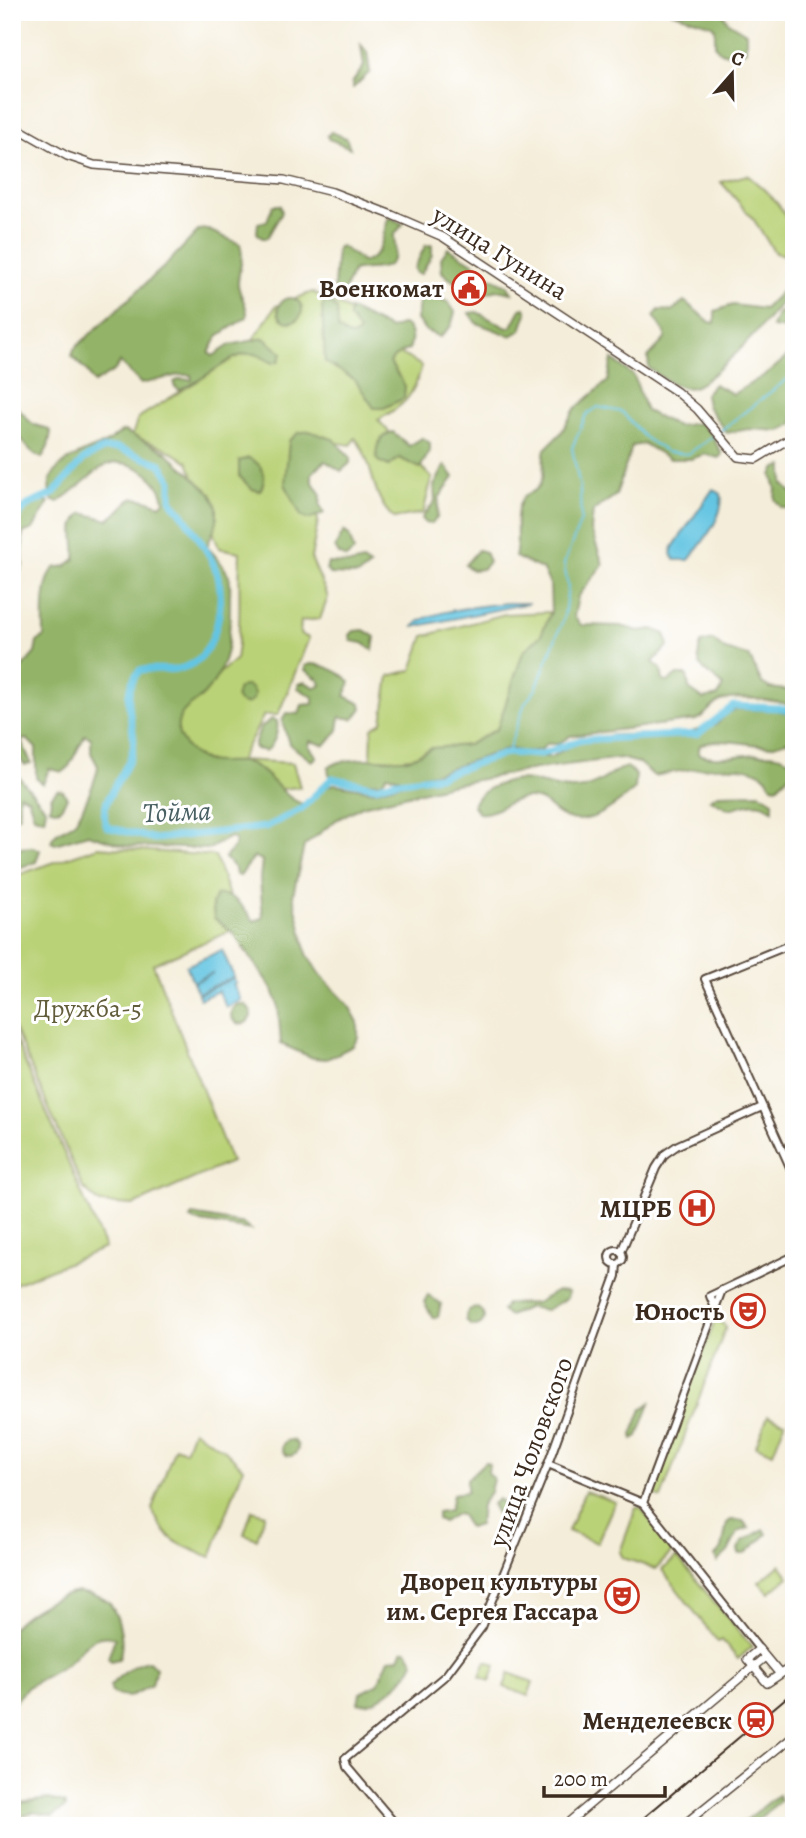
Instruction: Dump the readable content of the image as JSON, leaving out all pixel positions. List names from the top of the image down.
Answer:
{
  "streets": {
    "main road": ["улица Гунина"],
    "street": ["улица Чоловского"]
  },
  "water": ["Тойма"],
  "parks": ["Дружба-5"],
  "places": {
    "public building": ["Военкомат"],
    "hospital": ["МЦРБ"],
    "theatre": ["Юность", "Дворец культуры им. Сергея Гассара"],
    "station": ["Менделеевск"]
  },
  "scale_bar": "200 m",
  "north": "top"
}
